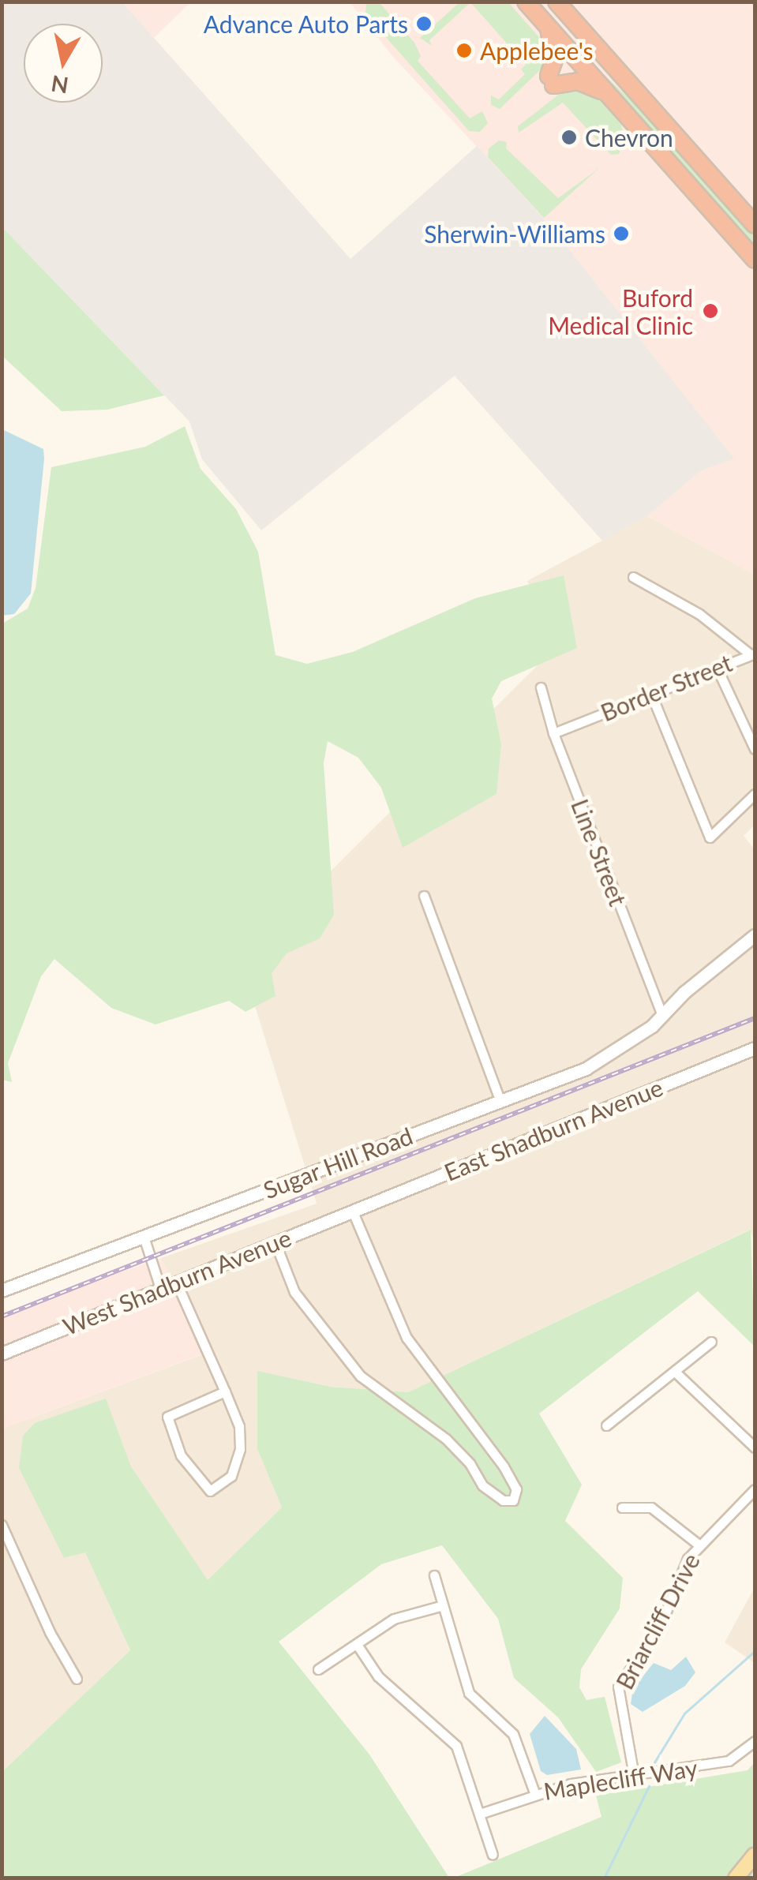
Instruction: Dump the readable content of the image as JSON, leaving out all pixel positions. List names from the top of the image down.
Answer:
{
  "streets": {
    "street": [
      "Border Street",
      "Line Street",
      "East Shadburn Avenue",
      "Sugar Hill Road",
      "West Shadburn Avenue",
      "Briarcliff Drive",
      "Maplecliff Way"
    ]
  },
  "crossings": [
    ["Border Street", "Line Street"],
    ["Line Street", "Sugar Hill Road"],
    ["East Shadburn Avenue", "West Shadburn Avenue"],
    ["Briarcliff Drive", "Maplecliff Way"]
  ],
  "places": [
    "Advance Auto Parts",
    "Applebee's",
    "Chevron",
    "Sherwin-Williams",
    "Buford Medical Clinic"
  ],
  "north": "bottom"
}
